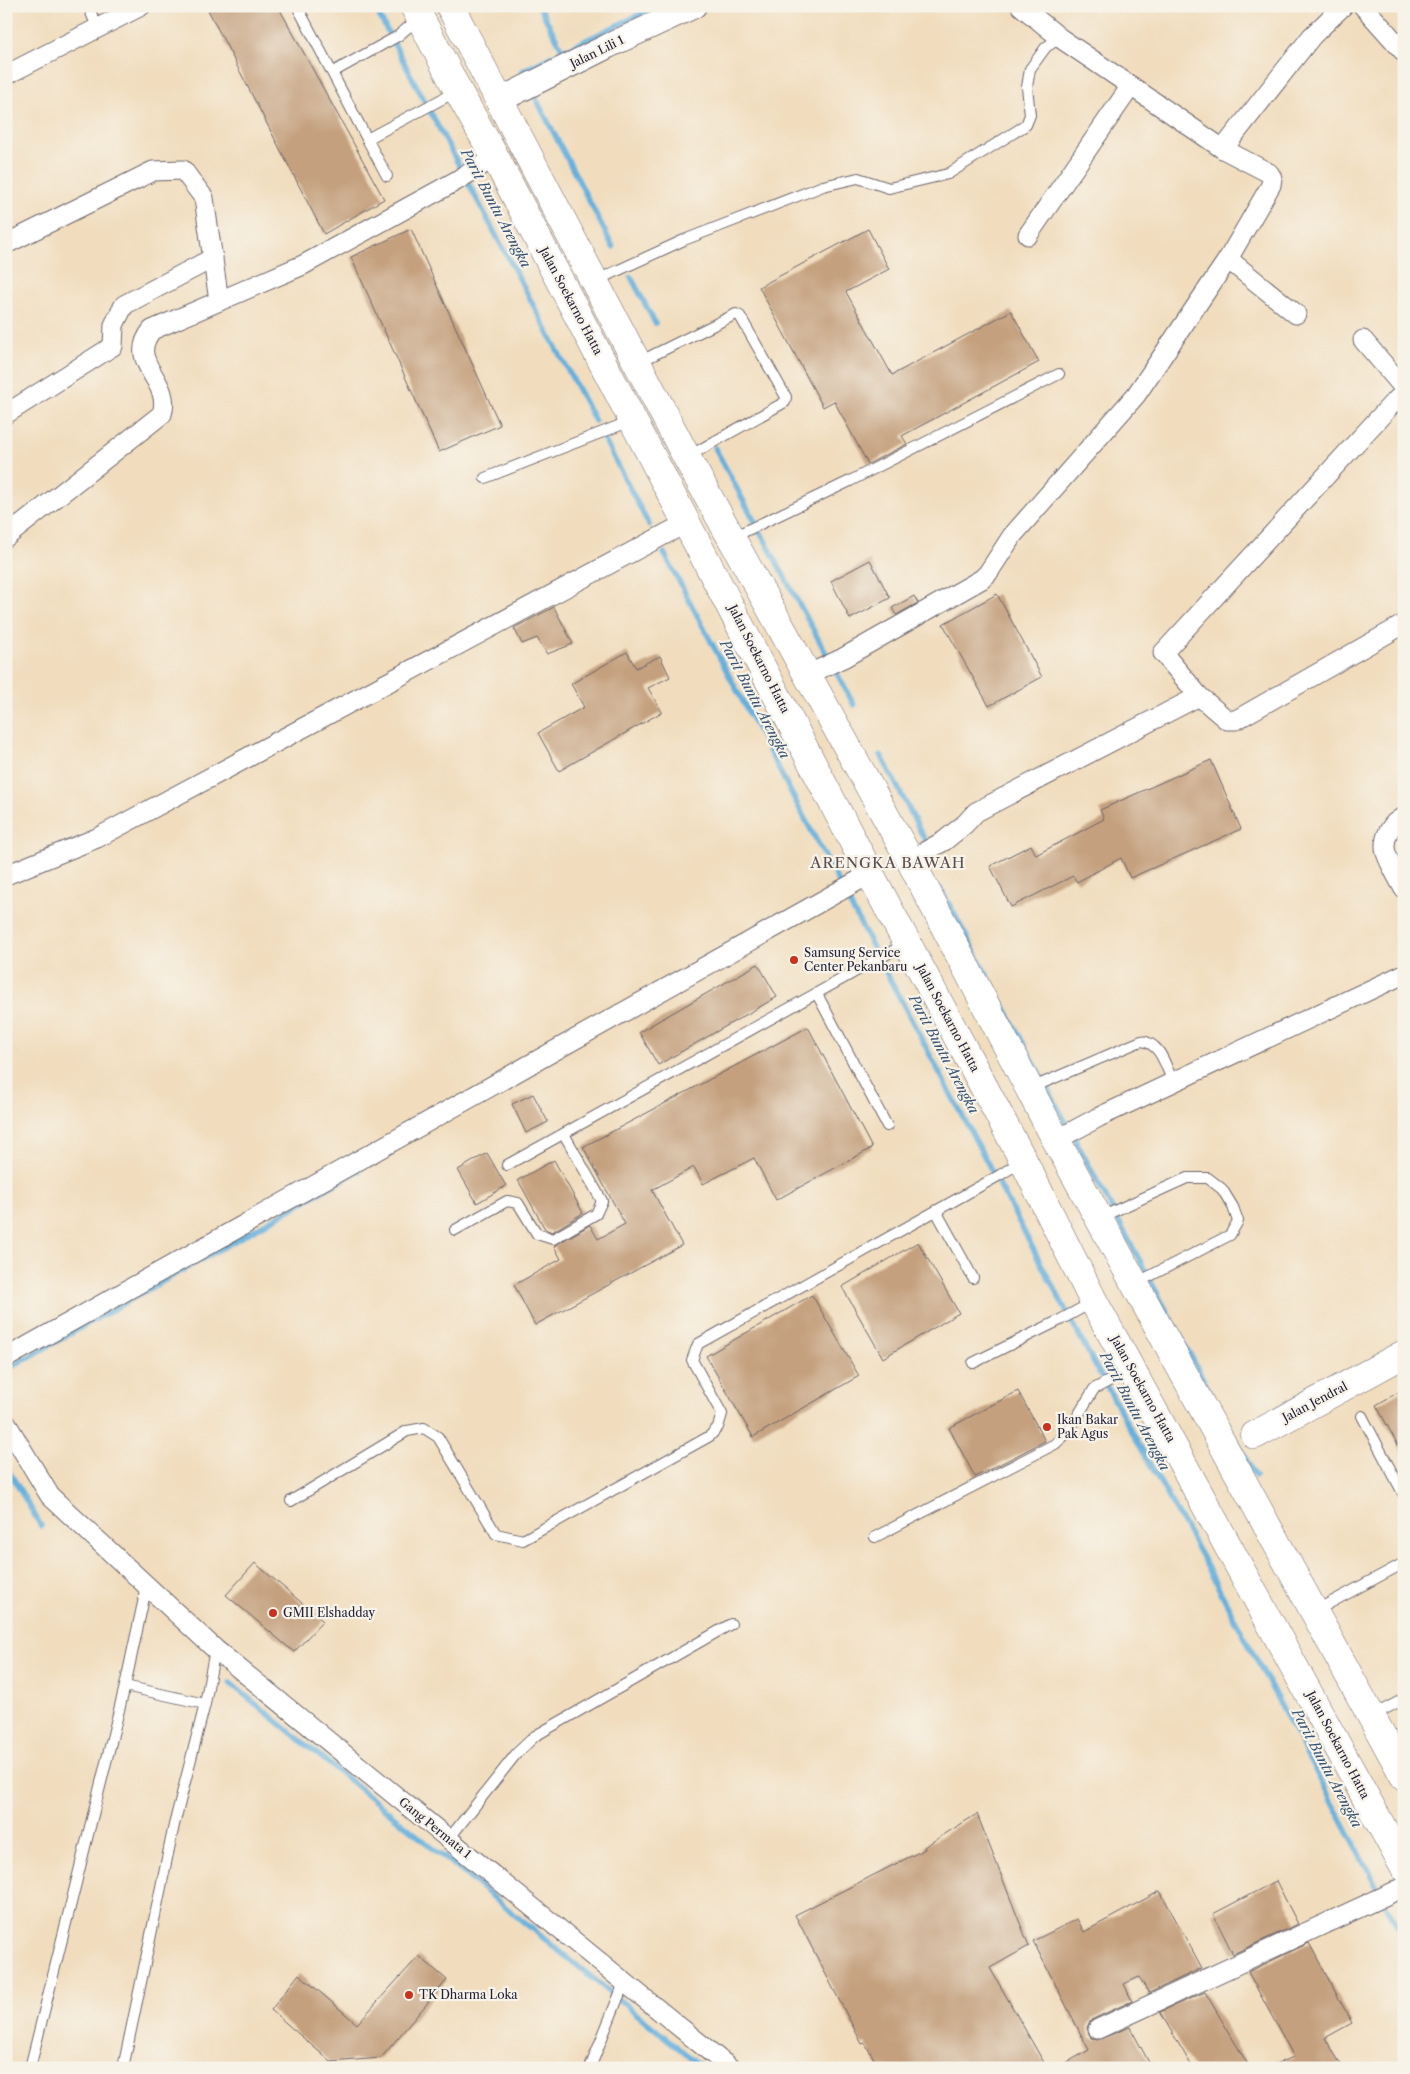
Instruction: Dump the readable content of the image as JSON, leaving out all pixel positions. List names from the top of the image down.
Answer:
{
  "streets": {
    "main road": ["Jalan Soekarno Hatta", "Jalan Jendral"],
    "street": ["Jalan Lili 1", "Gang Permata 1"]
  },
  "districts": ["ARENGKA BAWAH"],
  "water": ["Parit Buntu Arengka"],
  "places": [
    "Samsung Service Center Pekanbaru",
    "Ikan Bakar Pak Agus",
    "GMII Elshadday",
    "TK Dharma Loka"
  ]
}
